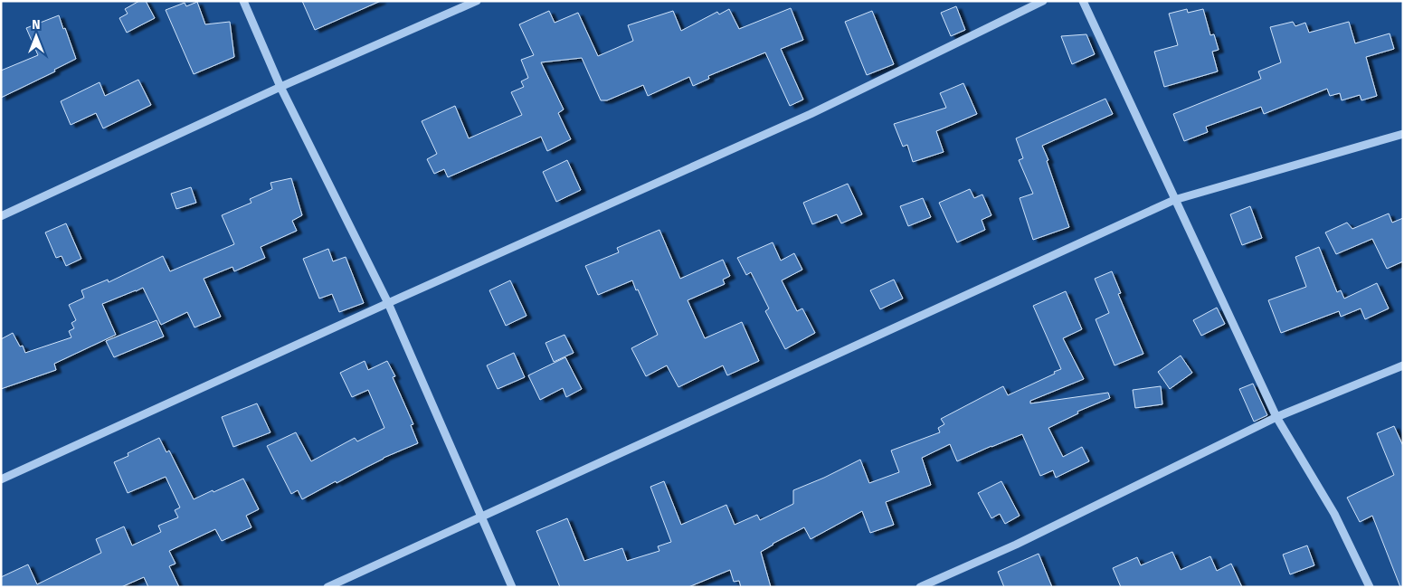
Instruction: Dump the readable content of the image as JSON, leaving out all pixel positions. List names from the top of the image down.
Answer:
{
  "north": "top"
}
